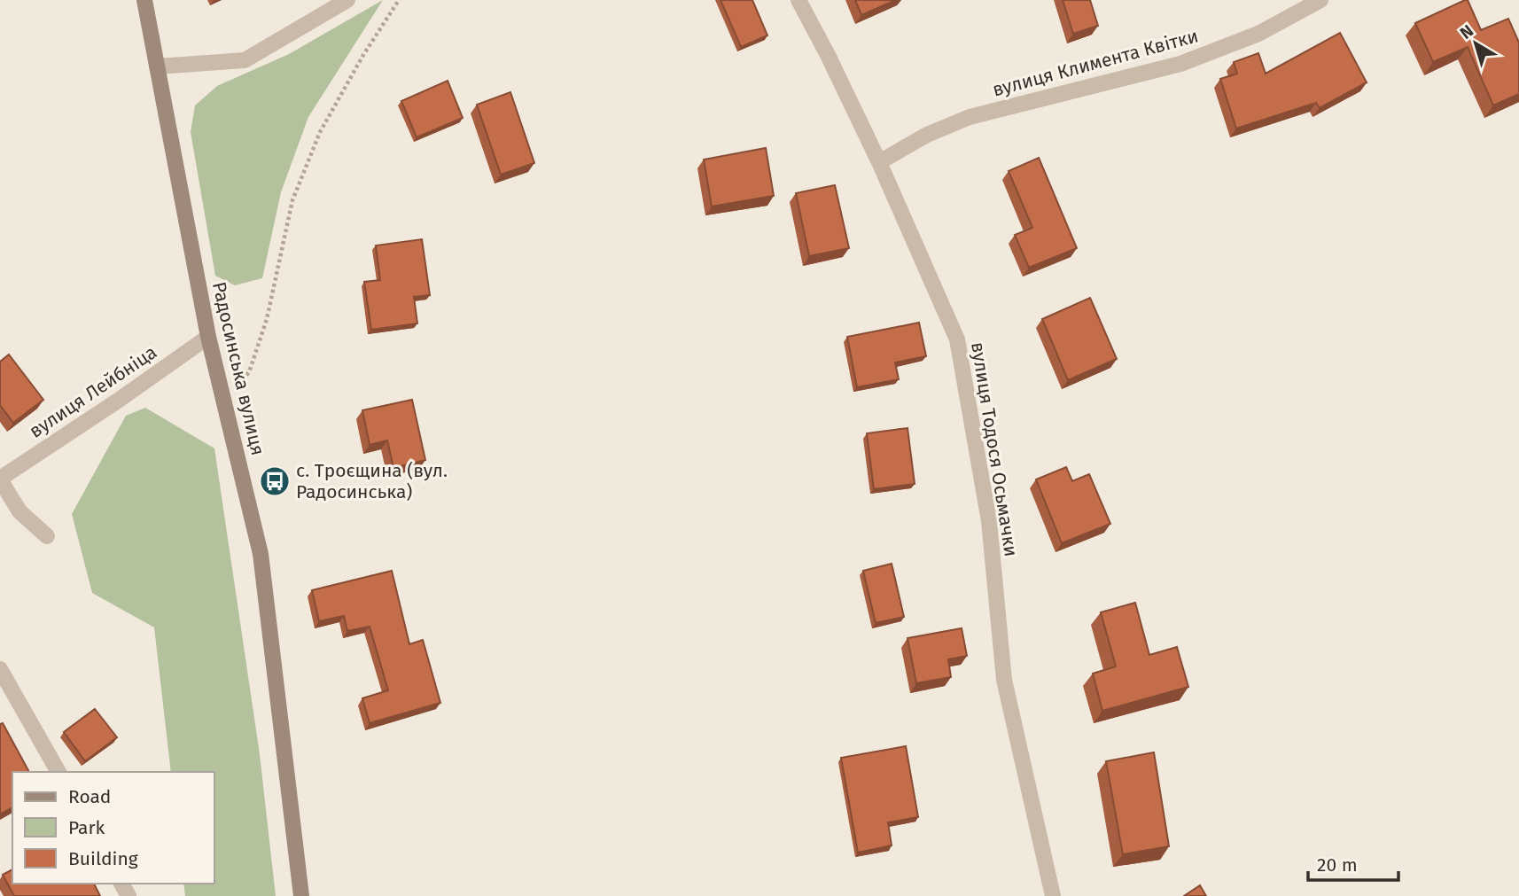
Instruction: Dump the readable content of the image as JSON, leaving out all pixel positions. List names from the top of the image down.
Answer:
{
  "streets": {
    "street": [
      "вулиця Климента Квітки",
      "Радосинська вулиця",
      "вулиця Лейбніца",
      "вулиця Тодося Осьмачки"
    ]
  },
  "crossings": [
    ["вулиця Климента Квітки", "вулиця Тодося Осьмачки"],
    ["Радосинська вулиця", "вулиця Лейбніца"]
  ],
  "places": {
    "bus stop": ["с. Троєщина (вул. Радосинська)"]
  },
  "legend": ["Road", "Park", "Building"],
  "scale_bar": "20 m",
  "north": "top left"
}
